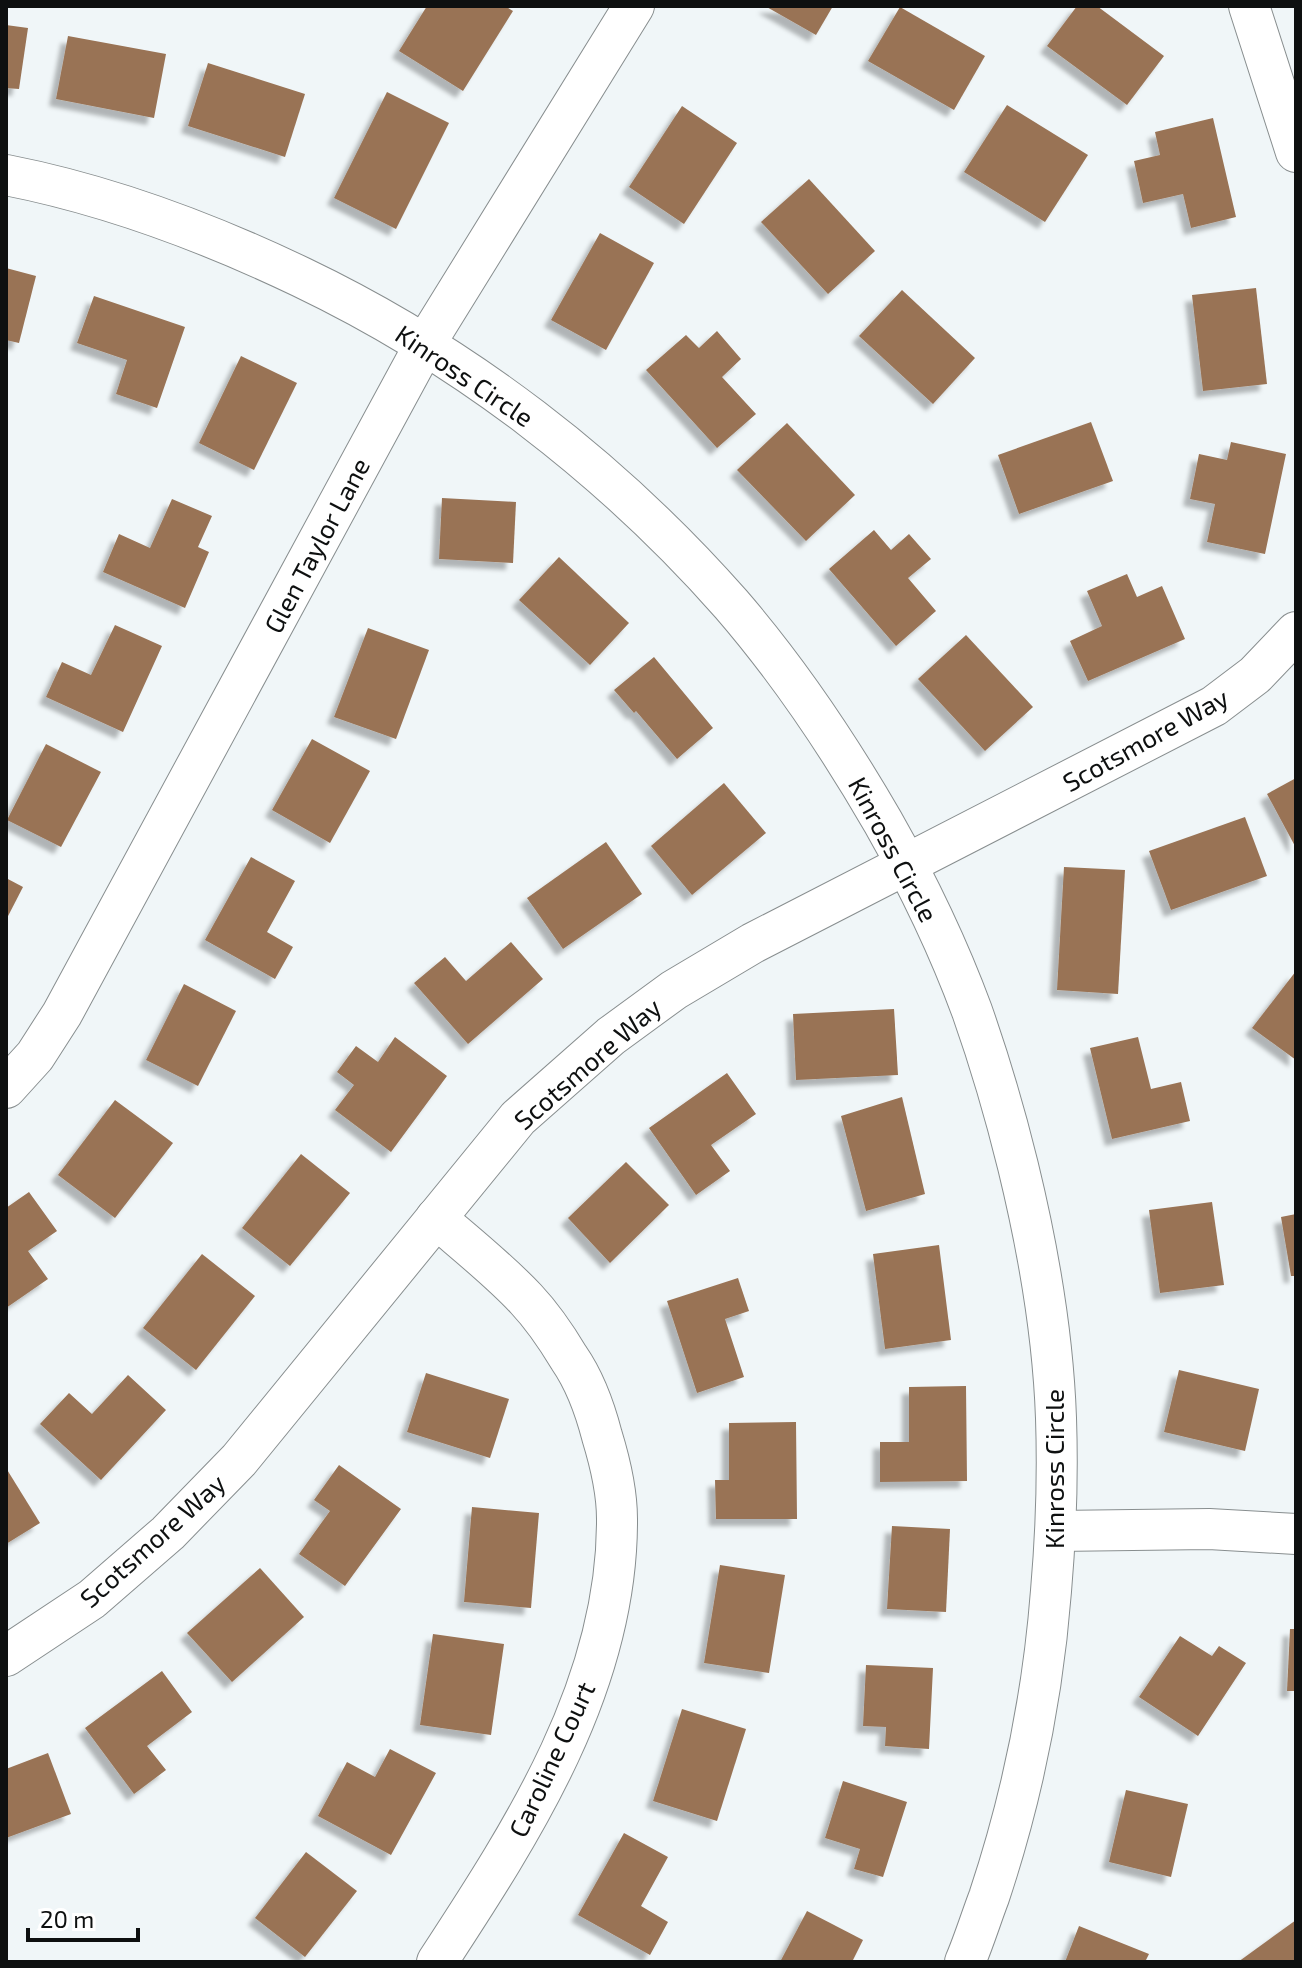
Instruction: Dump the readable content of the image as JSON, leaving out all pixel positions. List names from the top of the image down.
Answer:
{
  "streets": {
    "street": [
      "Kinross Circle",
      "Glen Taylor Lane",
      "Scotsmore Way",
      "Caroline Court"
    ]
  },
  "crossings": [
    ["Kinross Circle", "Glen Taylor Lane"],
    ["Kinross Circle", "Scotsmore Way"],
    ["Scotsmore Way", "Caroline Court"]
  ],
  "scale_bar": "20 m"
}
